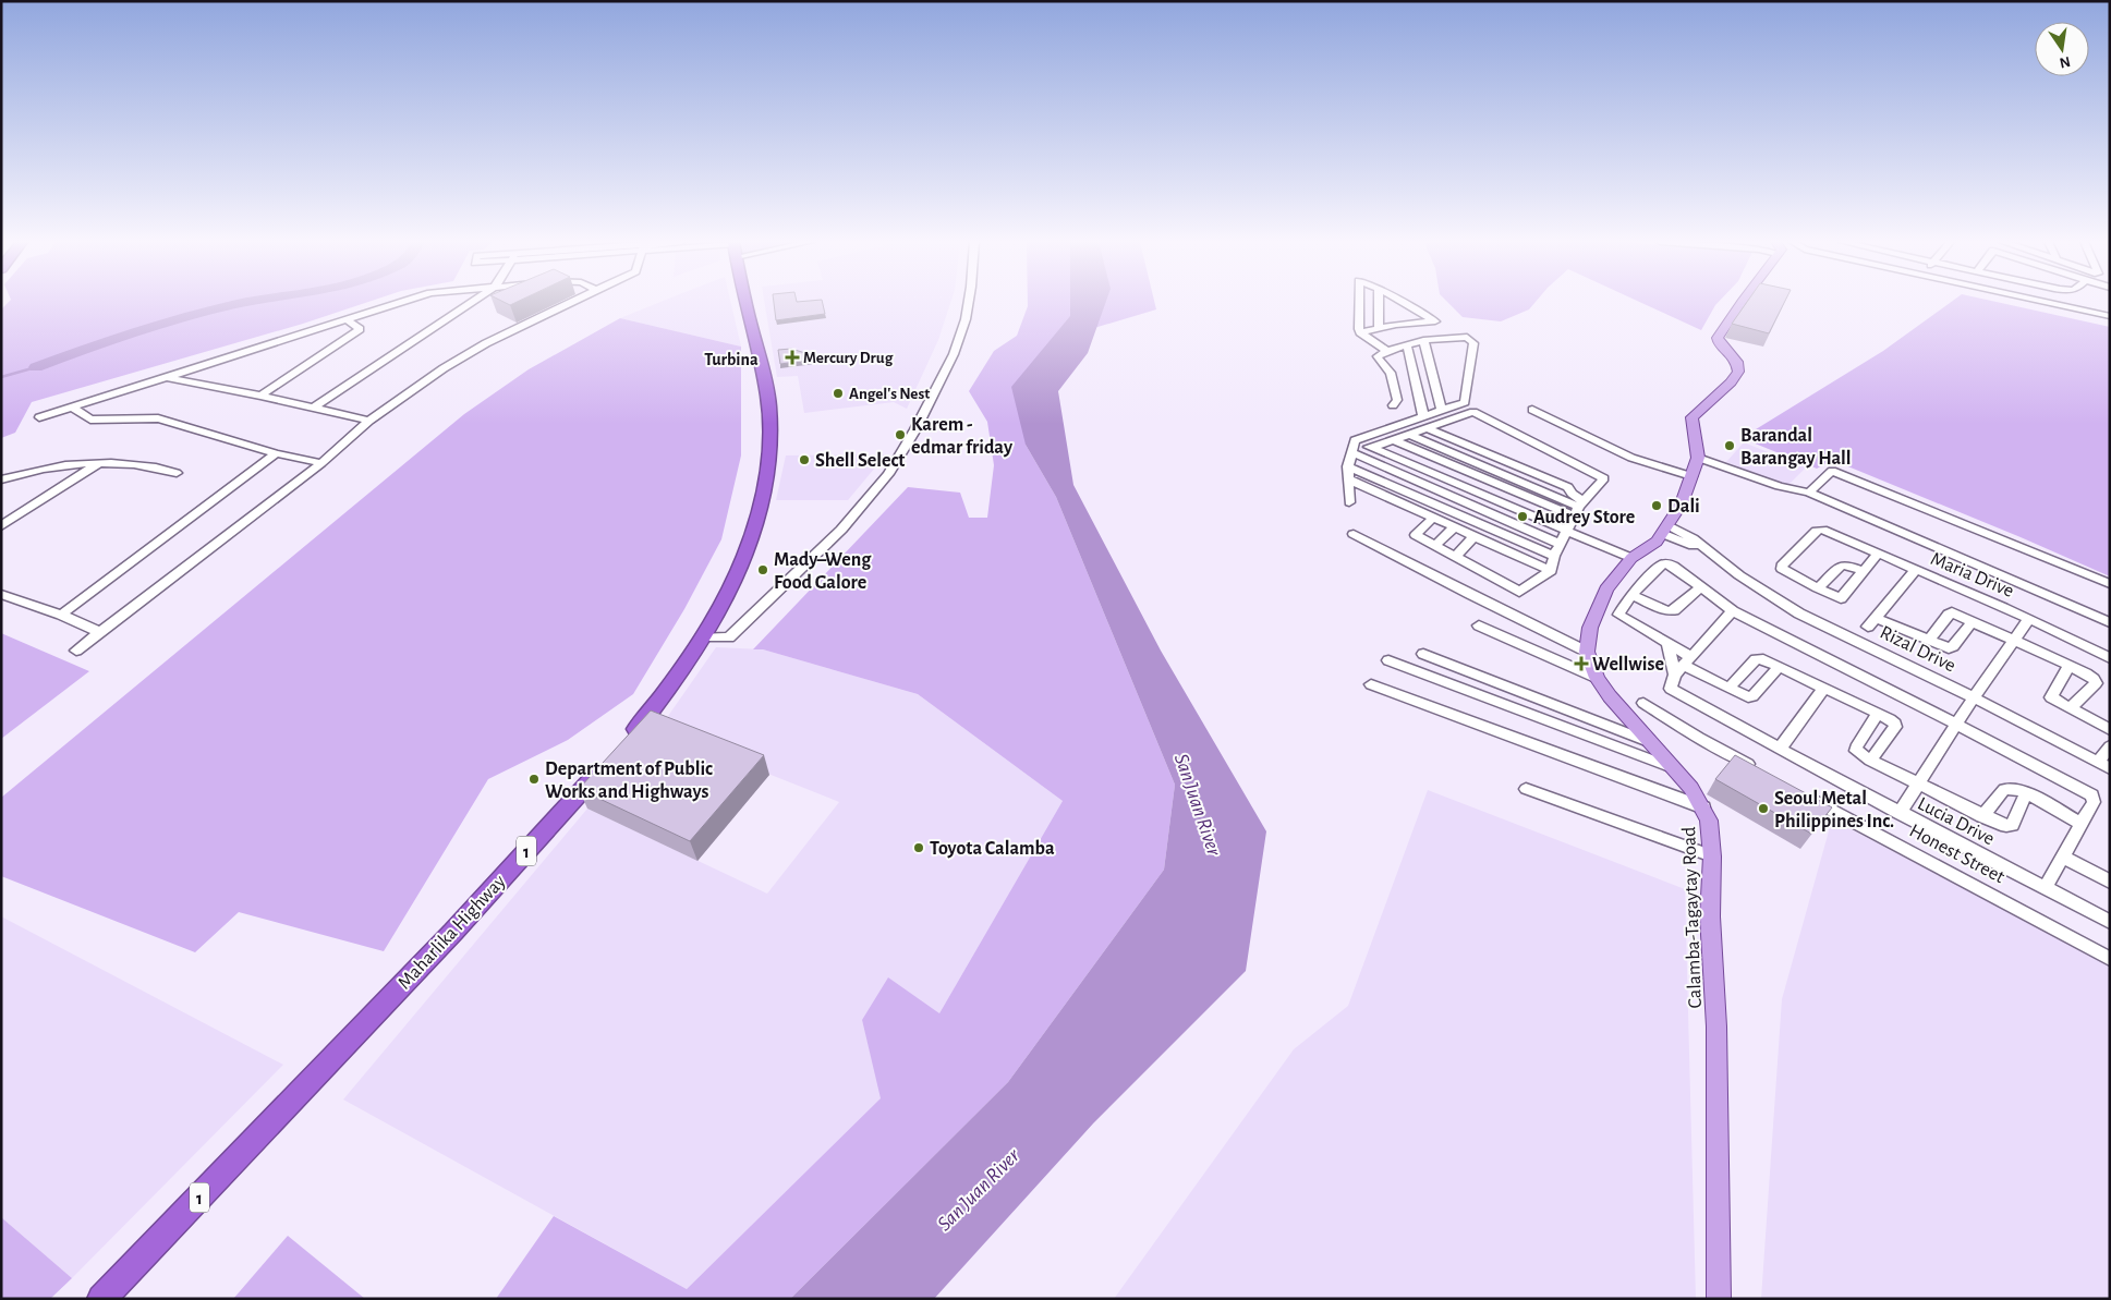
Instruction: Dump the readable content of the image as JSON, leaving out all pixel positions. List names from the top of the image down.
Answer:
{
  "streets": {
    "highway": ["1", "Maharlika Highway"],
    "main road": ["Calamba-Tagaytay Road"],
    "street": [
      "Maria Drive",
      "Rizal Drive",
      "Lucia Drive",
      "Honest Street"
    ]
  },
  "districts": ["Turbina"],
  "water": ["San Juan River"],
  "places": {
    "health": ["Mercury Drug", "Wellwise"],
    "other": [
      "Angel's Nest",
      "Karem - edmar friday",
      "Barandal Barangay Hall",
      "Shell Select",
      "Dali",
      "Audrey Store",
      "Mady–Weng Food Galore",
      "Department of Public Works and Highways",
      "Seoul Metal Philippines Inc.",
      "Toyota Calamba"
    ]
  },
  "north": "bottom"
}
